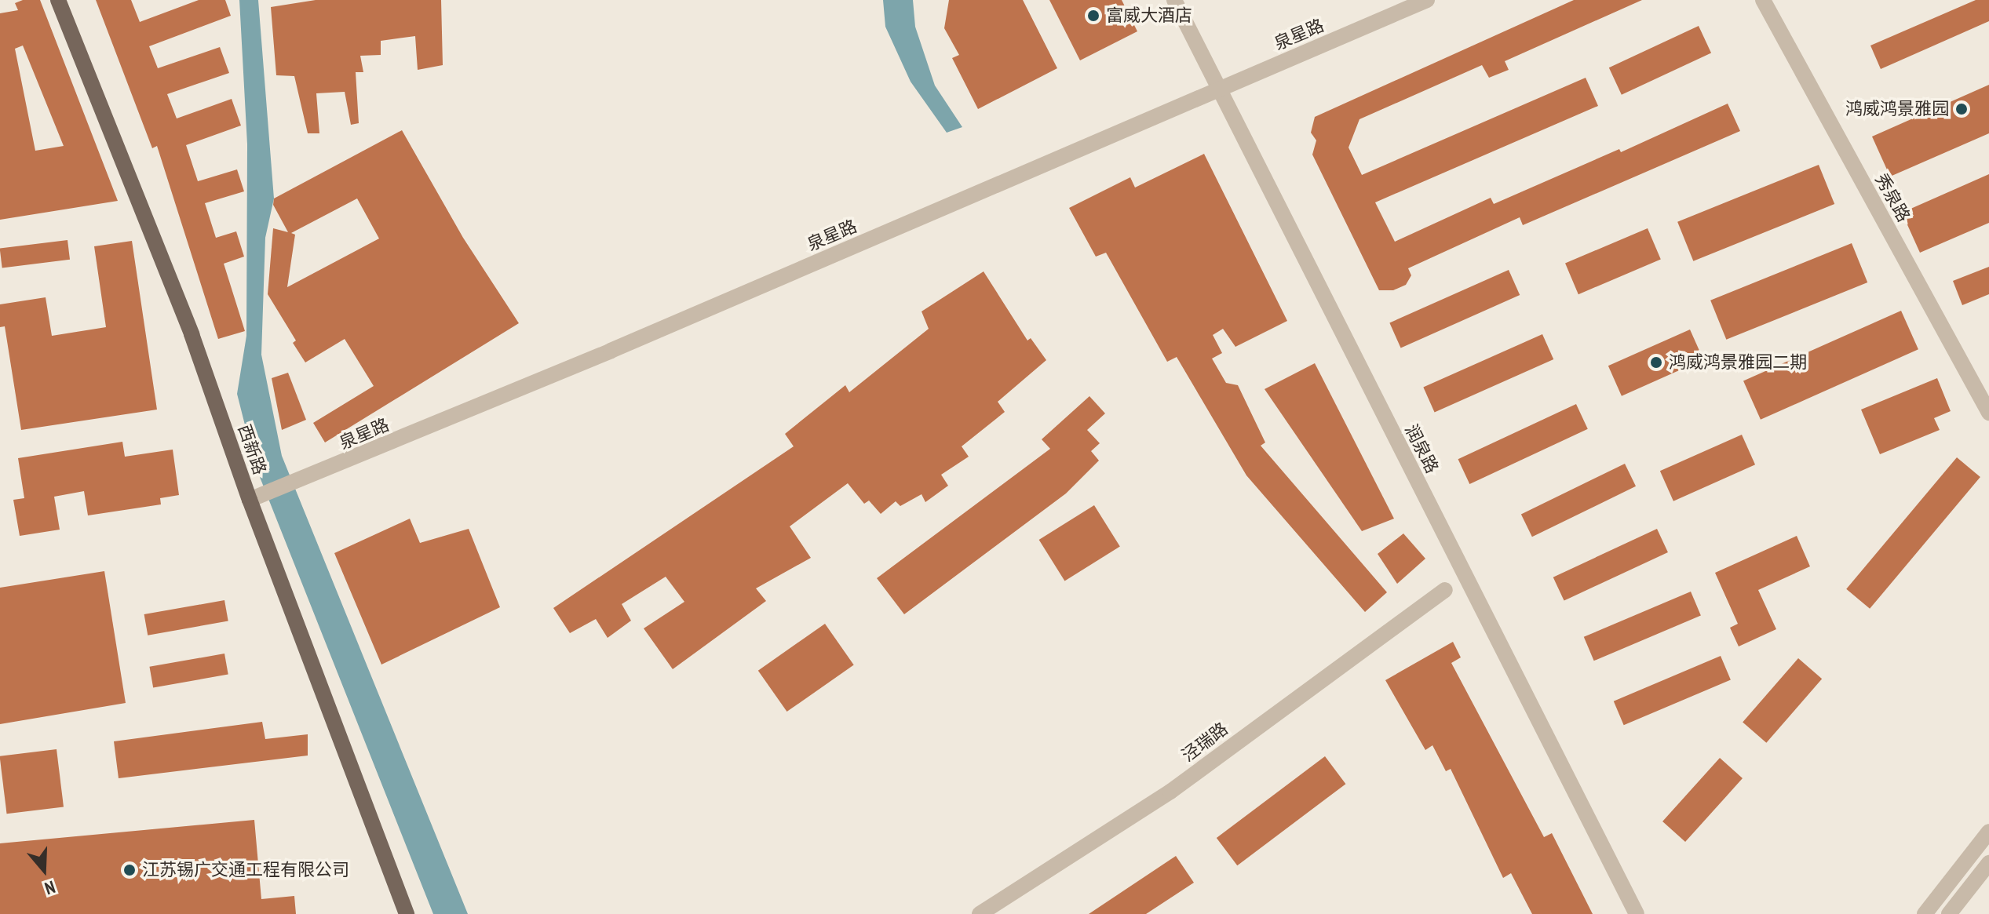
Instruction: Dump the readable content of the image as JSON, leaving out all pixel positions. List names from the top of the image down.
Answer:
{
  "streets": {
    "main road": ["西新路"],
    "street": [
      "泉星路",
      "秀泉路",
      "润泉路",
      "泾瑞路"
    ]
  },
  "crossings": [
    ["泉星路", "润泉路"],
    ["泉星路", "西新路"]
  ],
  "places": [
    "富威大酒店",
    "鸿威鸿景雅园",
    "鸿威鸿景雅园二期",
    "江苏锡广交通工程有限公司"
  ],
  "north": "bottom"
}
